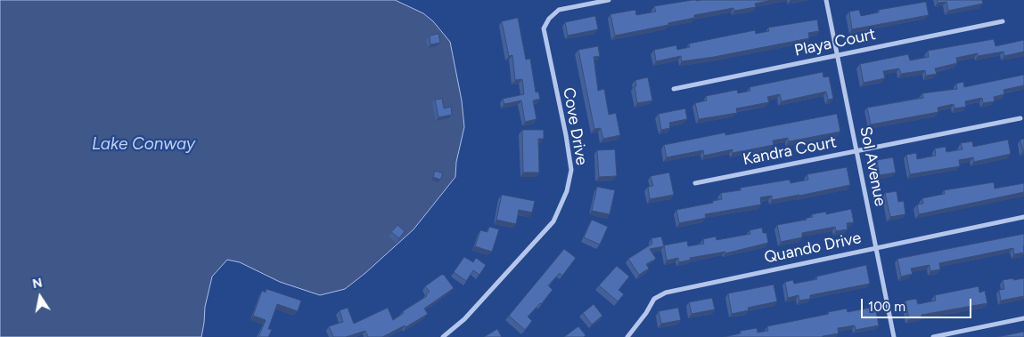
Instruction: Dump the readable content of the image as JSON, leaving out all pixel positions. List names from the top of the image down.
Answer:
{
  "streets": {
    "street": [
      "Playa Court",
      "Cove Drive",
      "Kandra Court",
      "Sol Avenue",
      "Quando Drive"
    ]
  },
  "crossings": [
    ["Playa Court", "Sol Avenue"],
    ["Kandra Court", "Sol Avenue"],
    ["Sol Avenue", "Quando Drive"]
  ],
  "water": ["Lake Conway"],
  "scale_bar": "100 m",
  "north": "top"
}
